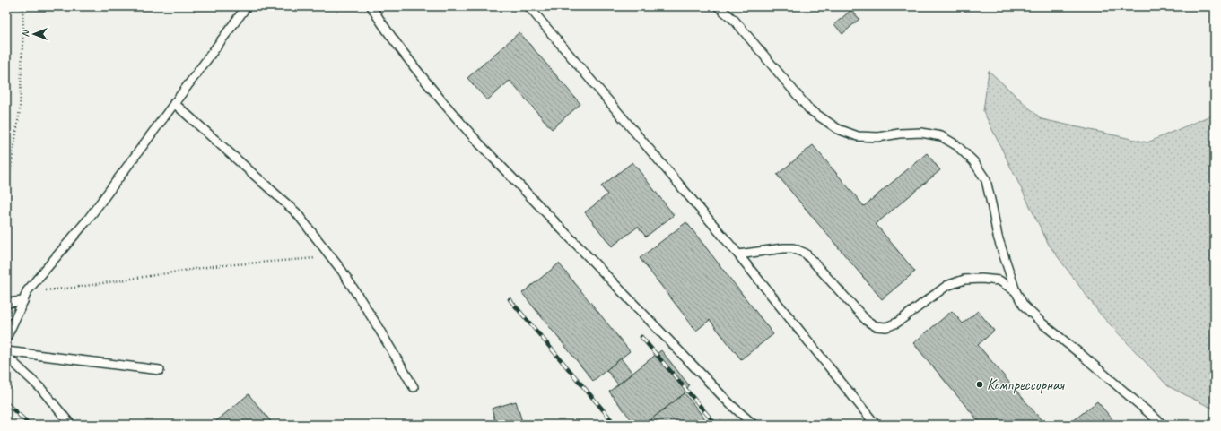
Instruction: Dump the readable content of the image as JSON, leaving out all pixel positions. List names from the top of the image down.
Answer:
{
  "places": ["Компрессорная"],
  "north": "left"
}
